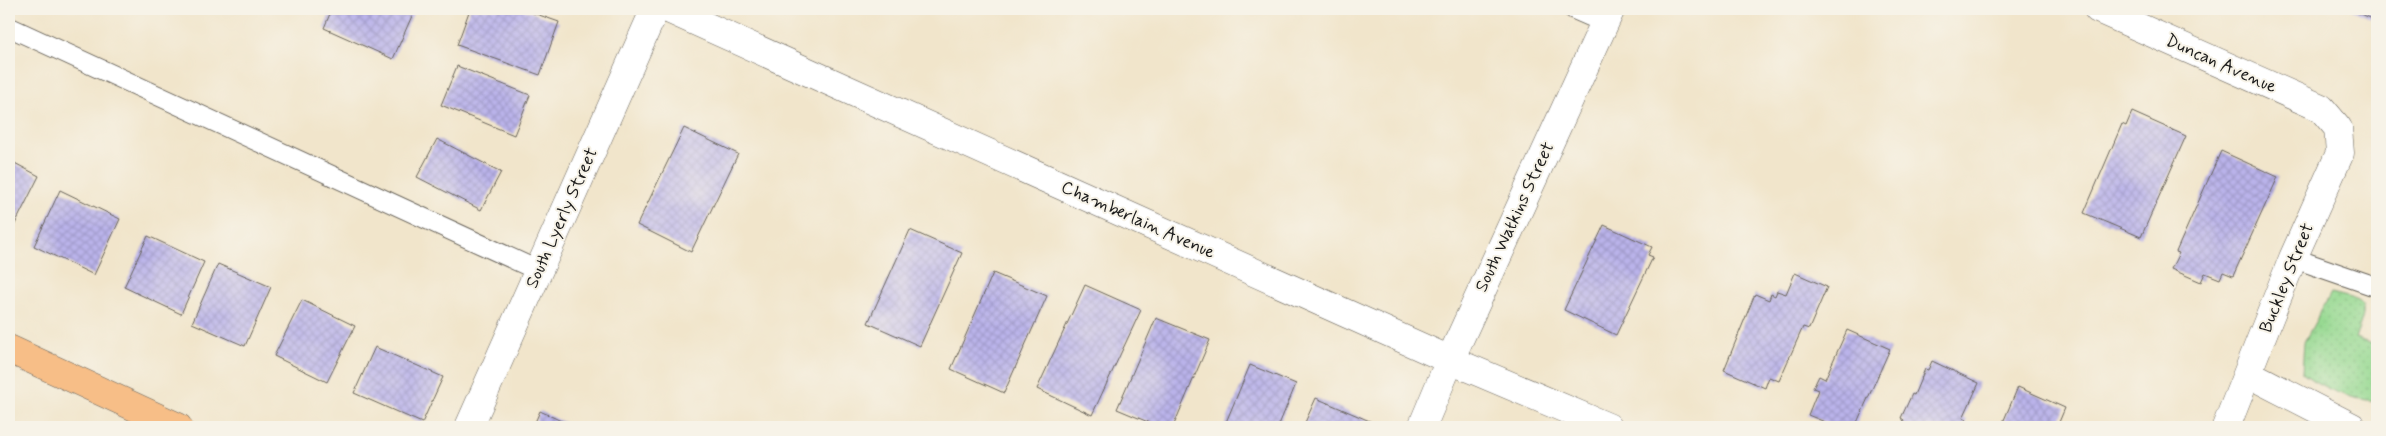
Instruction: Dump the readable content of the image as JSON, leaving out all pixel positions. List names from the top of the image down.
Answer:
{
  "streets": {
    "street": [
      "Duncan Avenue",
      "South Watkins Street",
      "South Lyerly Street",
      "Chamberlain Avenue",
      "Buckley Street"
    ]
  },
  "crossings": [
    ["Duncan Avenue", "Buckley Street"],
    ["South Watkins Street", "Chamberlain Avenue"]
  ]
}
